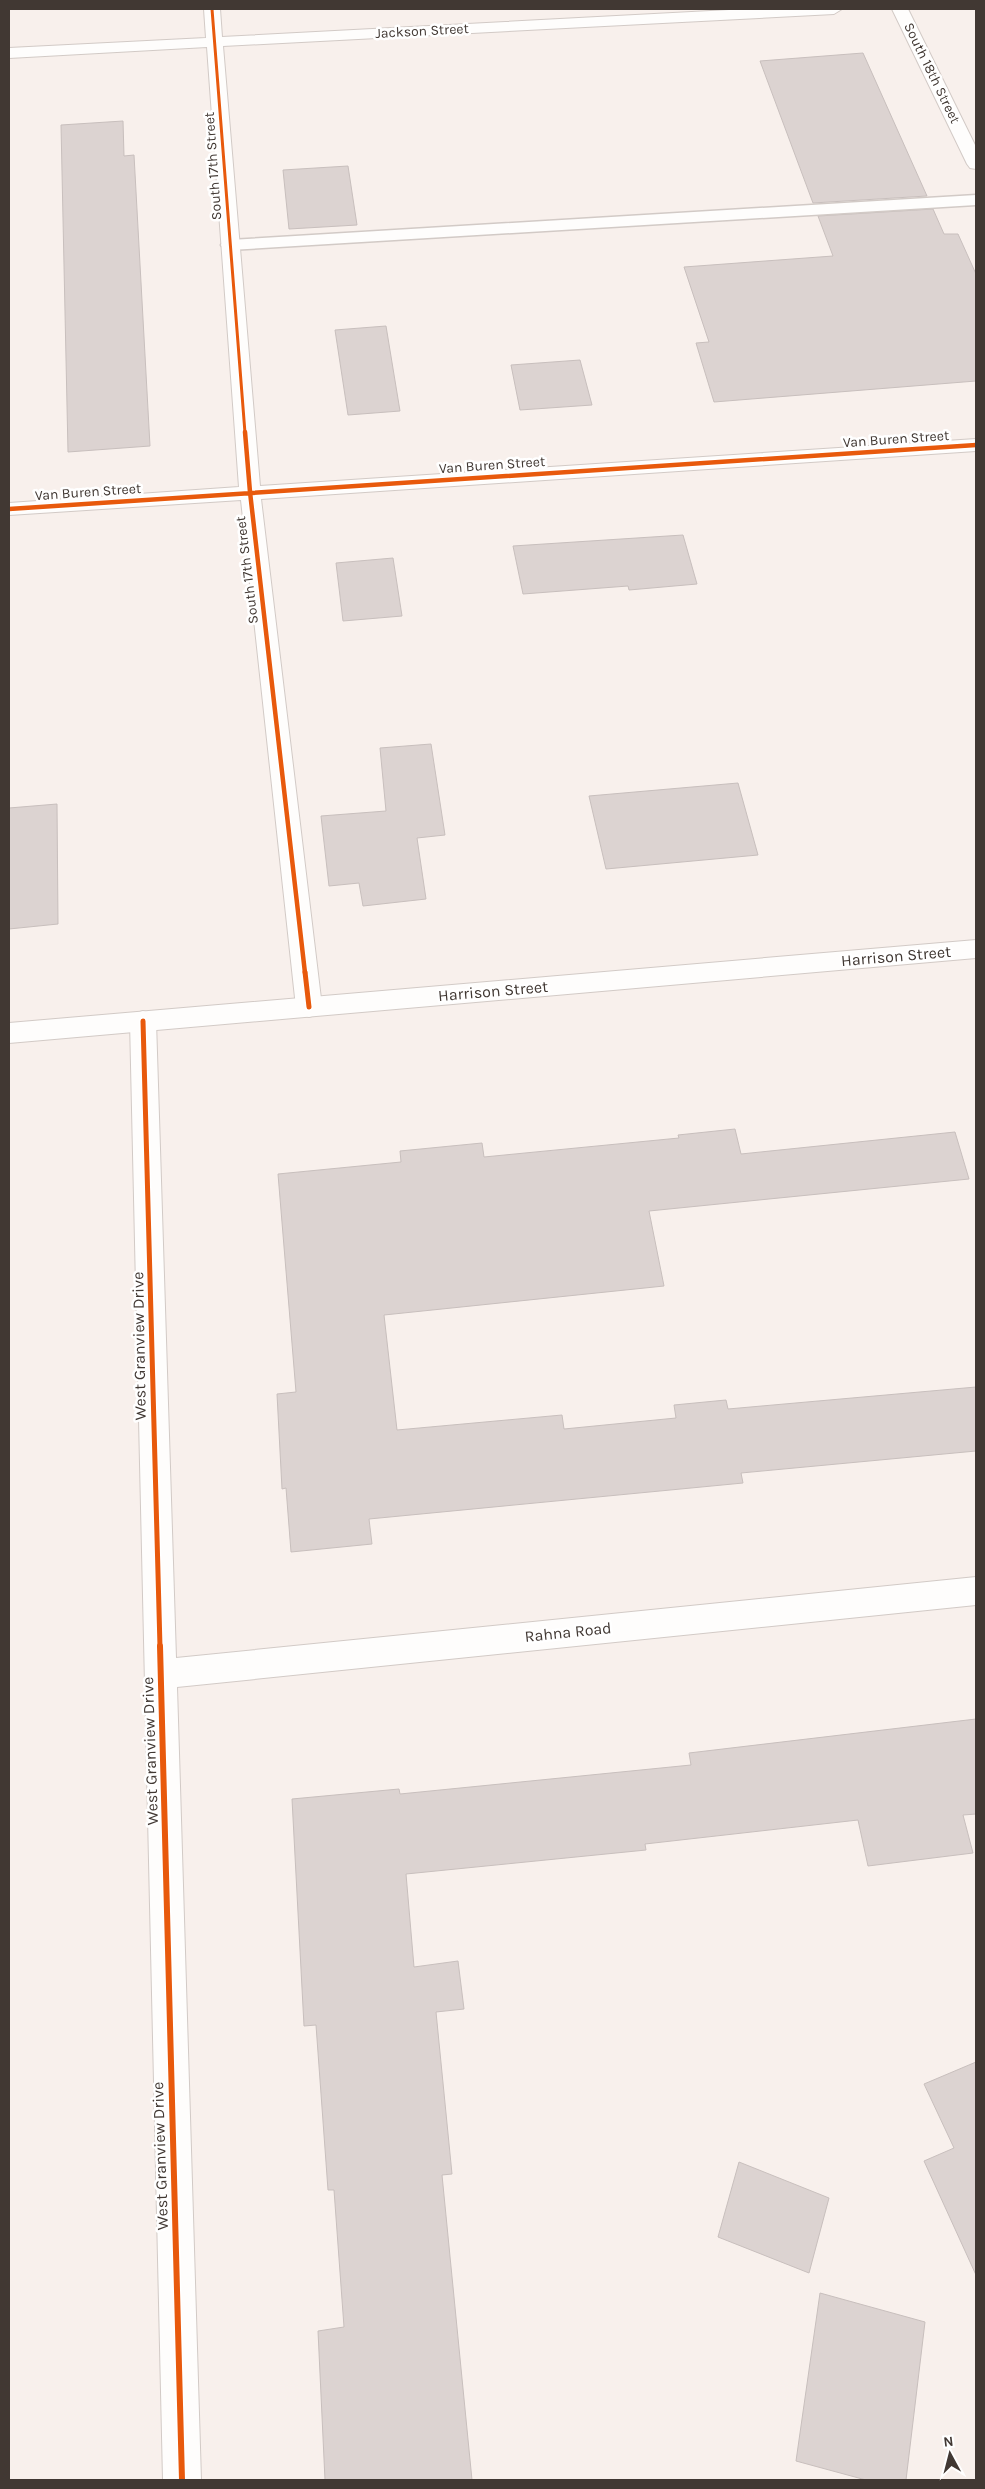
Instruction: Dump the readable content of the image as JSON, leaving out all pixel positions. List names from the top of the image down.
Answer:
{
  "streets": {
    "street": [
      "Jackson Street",
      "South 18th Street",
      "South 17th Street",
      "Van Buren Street",
      "Harrison Street",
      "West Granview Drive",
      "Rahna Road"
    ]
  },
  "crossings": [
    ["Jackson Street", "South 17th Street"],
    ["South 17th Street", "Van Buren Street"],
    ["South 17th Street", "Harrison Street"],
    ["Harrison Street", "West Granview Drive"],
    ["West Granview Drive", "Rahna Road"]
  ],
  "north": "top"
}
